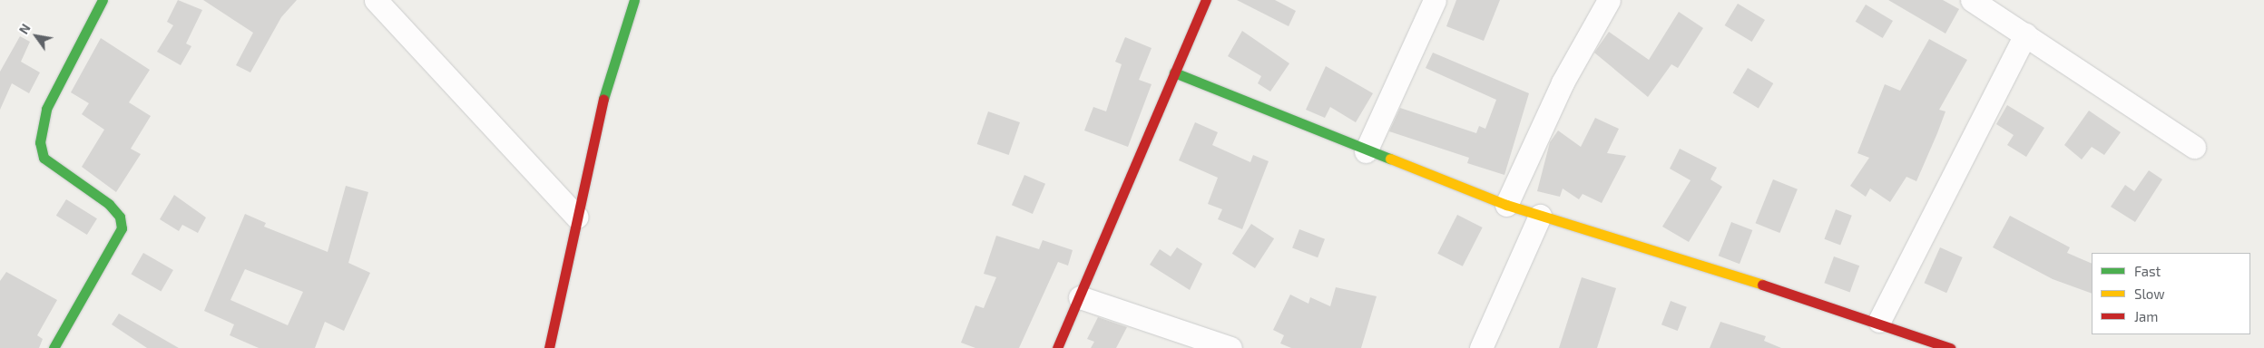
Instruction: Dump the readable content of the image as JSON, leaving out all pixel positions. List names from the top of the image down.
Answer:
{
  "legend": ["Fast", "Slow", "Jam"],
  "north": "top left"
}
